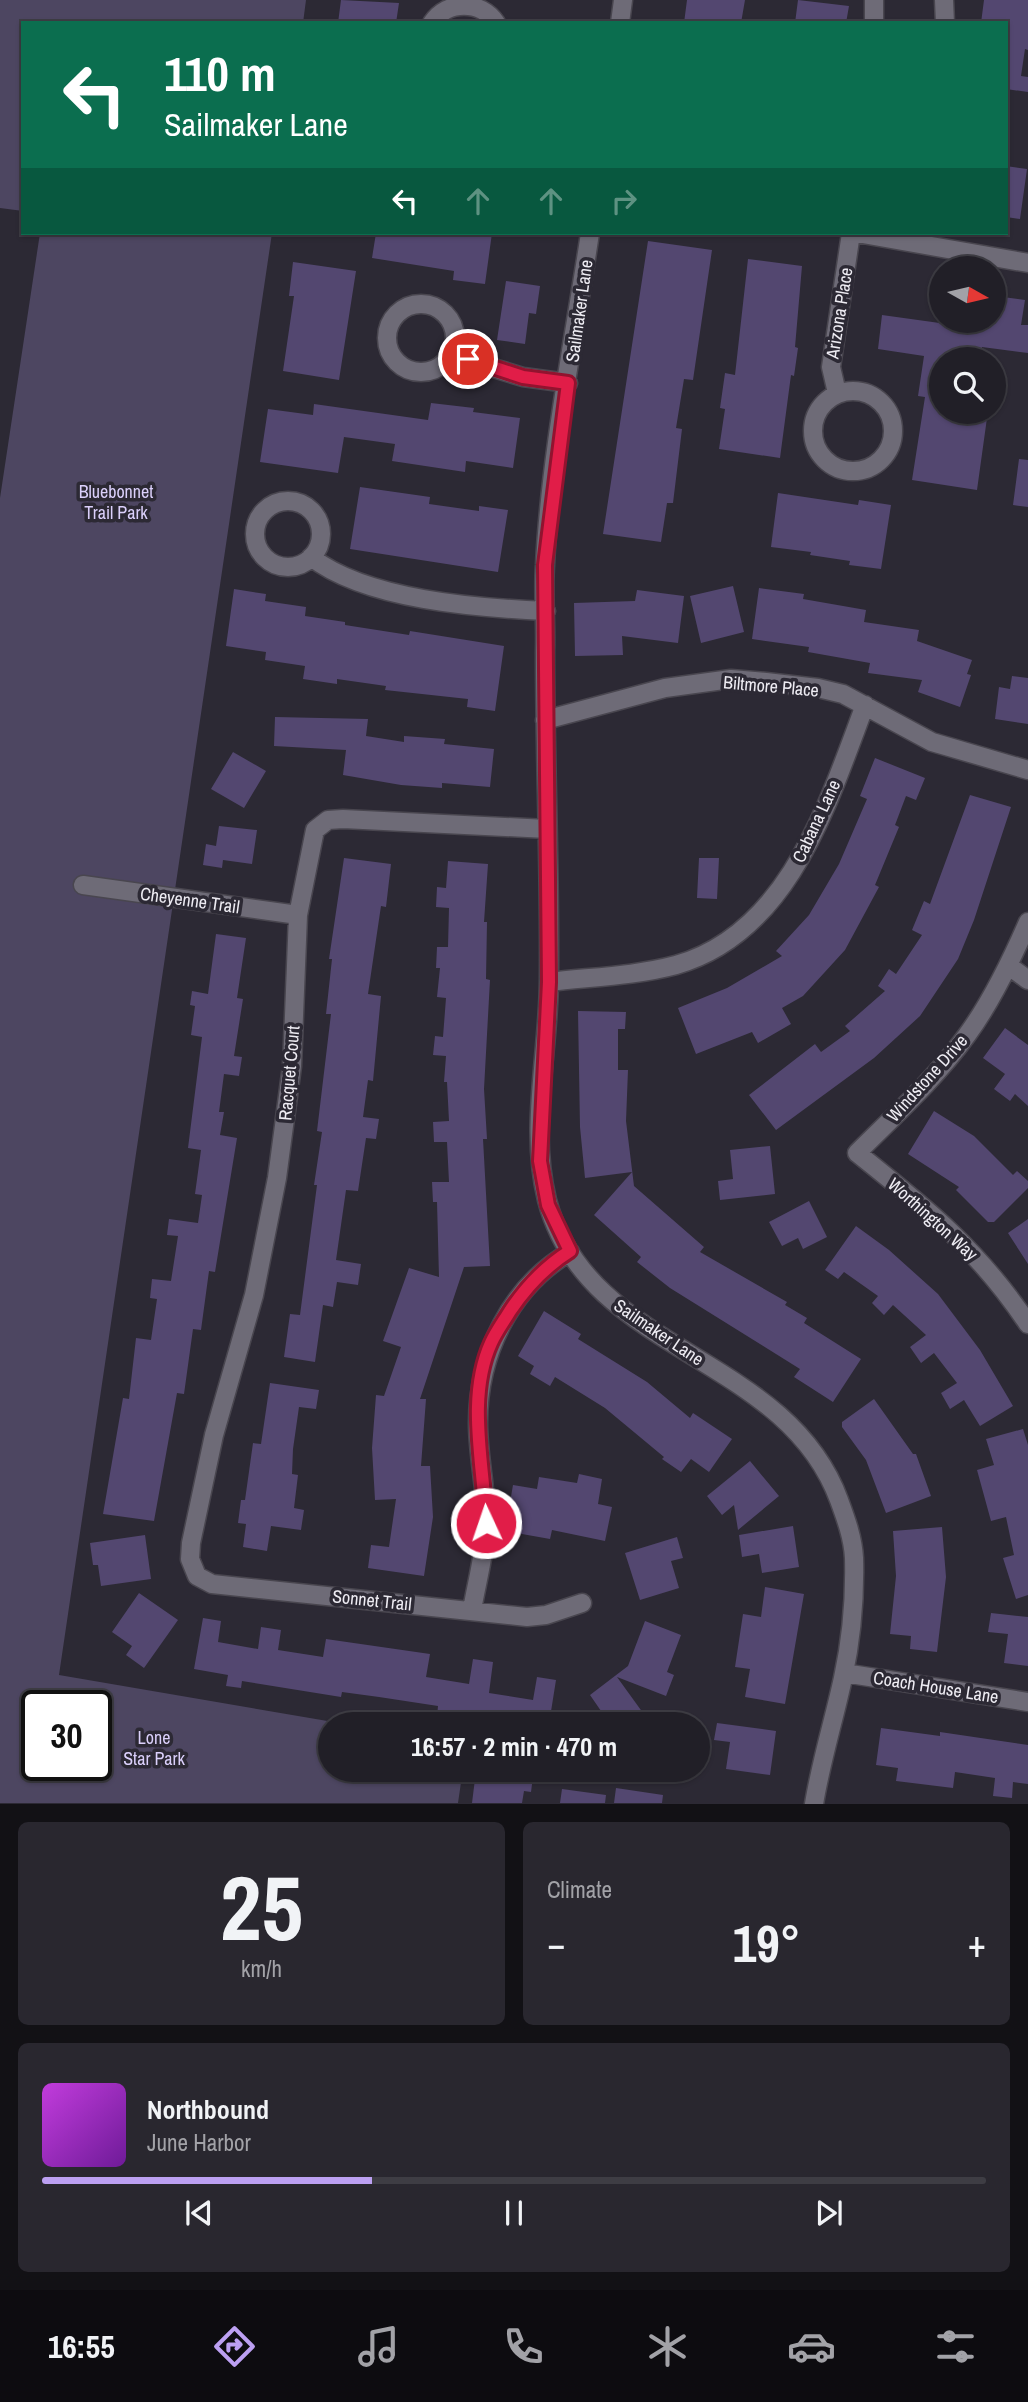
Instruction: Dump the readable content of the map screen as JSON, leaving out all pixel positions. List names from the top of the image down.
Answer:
{
  "streets": {
    "street": [
      "Sailmaker Lane",
      "Arizona Place",
      "Biltmore Place",
      "Cabana Lane",
      "Cheyenne Trail",
      "Racquet Court",
      "Windstone Drive",
      "Worthington Way",
      "Sonnet Trail",
      "Coach House Lane"
    ]
  },
  "crossings": [
    ["Sailmaker Lane", "Biltmore Place"],
    ["Sailmaker Lane", "Cabana Lane"],
    ["Sailmaker Lane", "Racquet Court"],
    ["Sailmaker Lane", "Coach House Lane"],
    ["Biltmore Place", "Cabana Lane"],
    ["Cheyenne Trail", "Racquet Court"],
    ["Racquet Court", "Sonnet Trail"],
    ["Windstone Drive", "Worthington Way"]
  ],
  "parks": ["Bluebonnet Trail Park", "Lone Star Park"],
  "north": "right",
  "page": {
    "turn": ["110 m", "Sailmaker Lane"],
    "limit": "30",
    "trip": "16:57 · 2 min · 470 m",
    "tile": [
      ["25", "km/h"],
      "Climate"
    ],
    "heat": ["−", "19°", "+"],
    "song": ["Northbound", "June Harbor"],
    "tabs": "16:55"
  }
}
